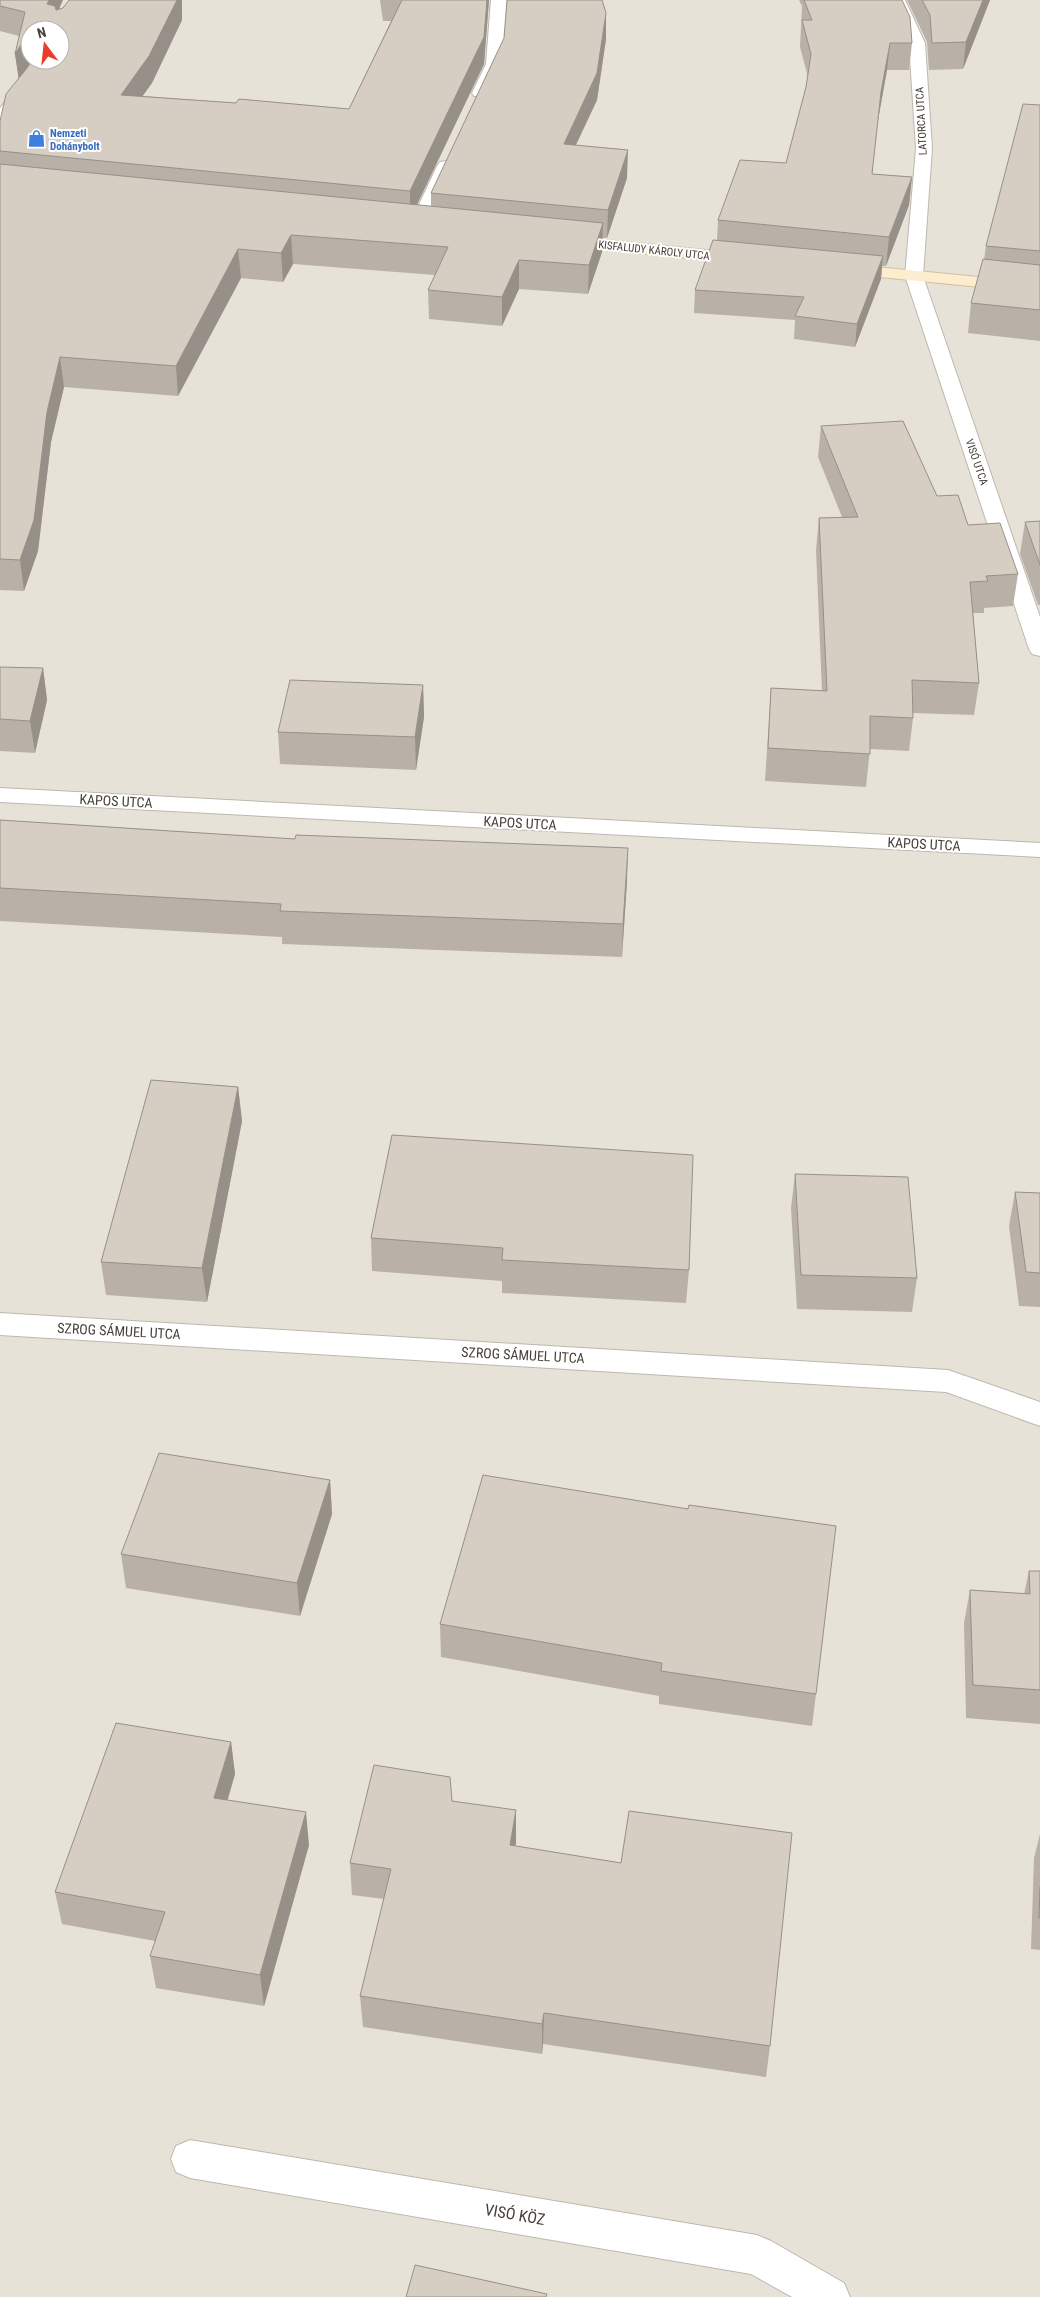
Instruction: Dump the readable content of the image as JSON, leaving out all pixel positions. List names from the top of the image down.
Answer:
{
  "streets": {
    "main road": ["KISFALUDY KÁROLY UTCA"],
    "street": [
      "LATORCA UTCA",
      "VISÓ UTCA",
      "KAPOS UTCA",
      "SZROG SÁMUEL UTCA",
      "VISÓ KÖZ"
    ]
  },
  "crossings": [
    ["LATORCA UTCA", "VISÓ UTCA"]
  ],
  "places": {
    "shop": ["Nemzeti Dohánybolt"]
  },
  "north": "top"
}
